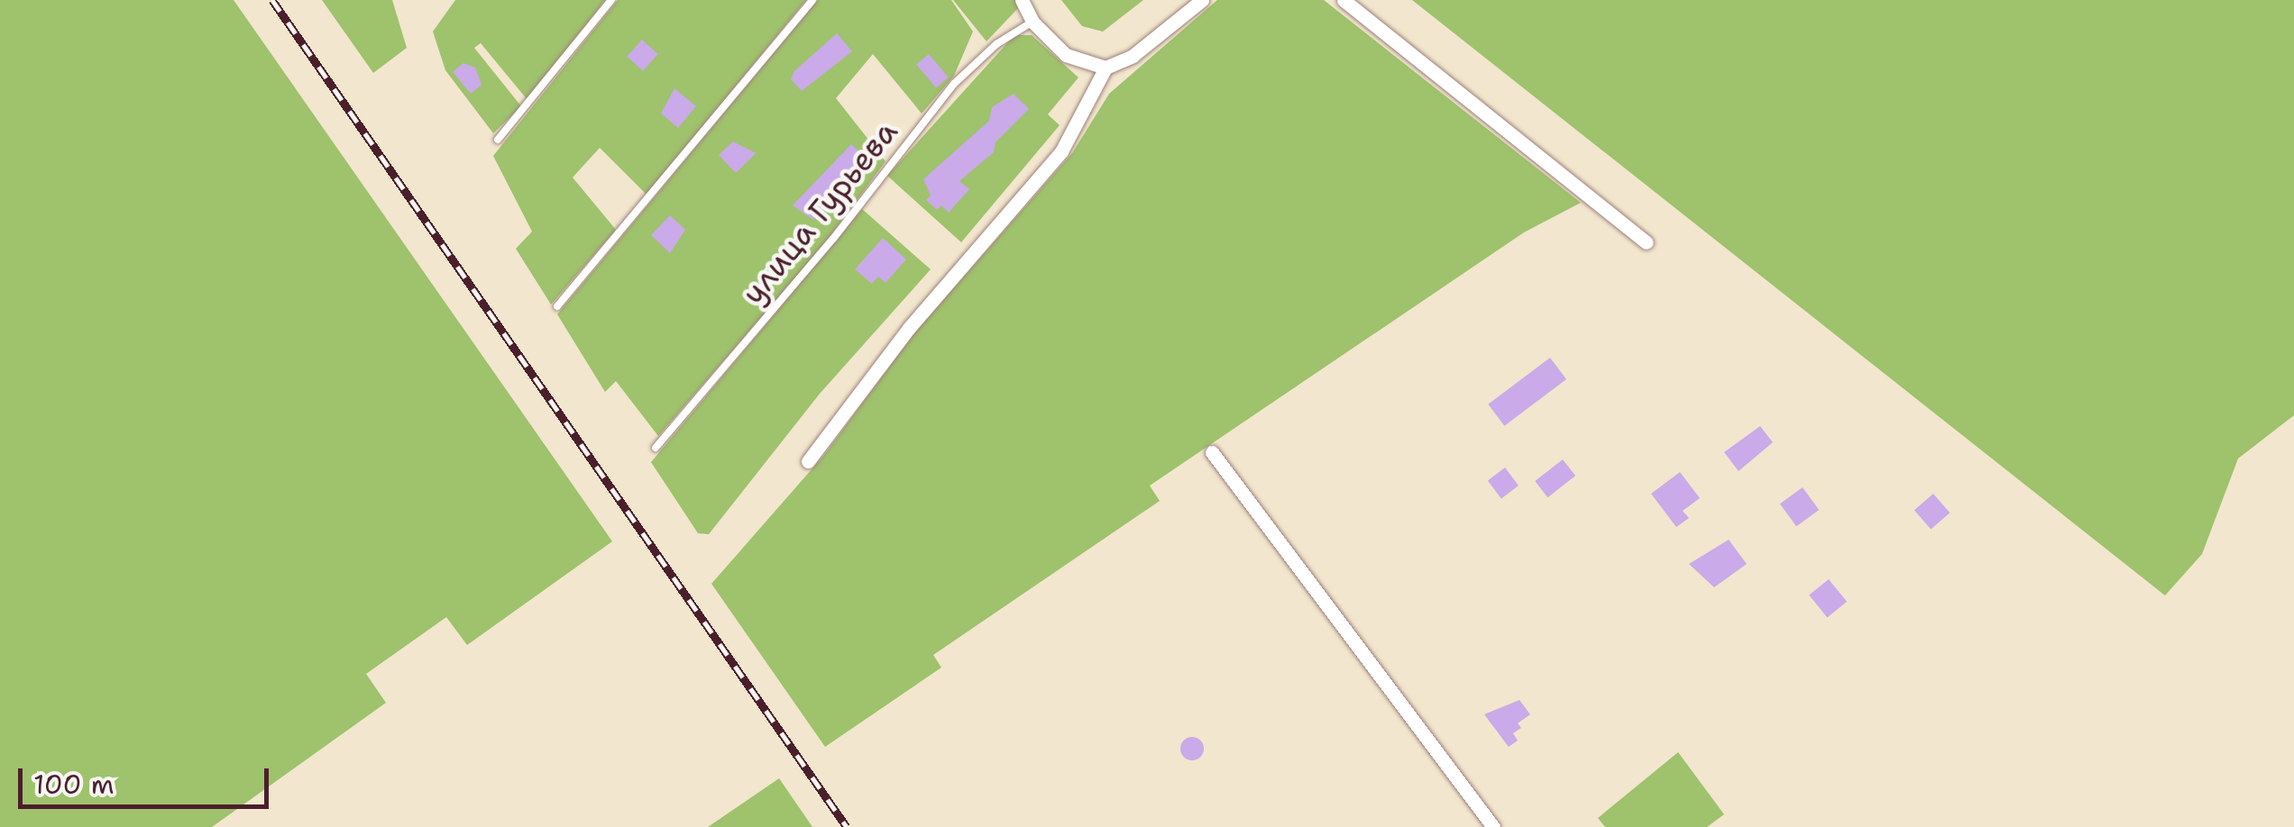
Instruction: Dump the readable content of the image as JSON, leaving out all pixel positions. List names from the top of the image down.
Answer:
{
  "streets": {
    "lane": ["улица Гурьева"]
  },
  "scale_bar": "100 m"
}
